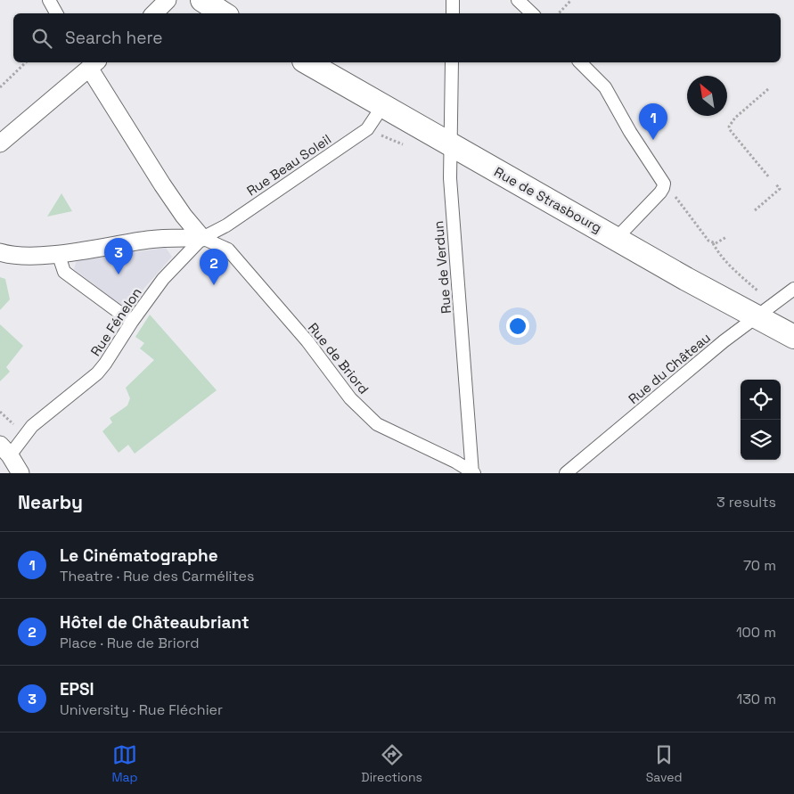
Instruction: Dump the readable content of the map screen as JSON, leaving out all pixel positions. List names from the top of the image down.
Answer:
{
  "streets": {
    "main road": ["Rue de Strasbourg"],
    "street": [
      "Rue Beau Soleil",
      "Rue de Verdun",
      "Rue Fénelon",
      "Rue de Briord",
      "Rue du Château"
    ]
  },
  "crossings": [
    ["Rue Beau Soleil", "Rue de Strasbourg"],
    ["Rue Beau Soleil", "Rue Fénelon"],
    ["Rue Beau Soleil", "Rue de Briord"],
    ["Rue de Strasbourg", "Rue de Verdun"],
    ["Rue de Strasbourg", "Rue du Château"],
    ["Rue de Verdun", "Rue de Briord"],
    ["Rue Fénelon", "Rue de Briord"]
  ],
  "north": "top left",
  "page": {
    "search": "Search here",
    "pins": ["1", "3", "2"],
    "heading": ["Nearby", "3 results"],
    "list": [
      {
        "mark": "1",
        "name": "Le Cinématographe",
        "note": "Theatre · Rue des Carmélites",
        "value": "70 m"
      },
      {
        "mark": "2",
        "name": "Hôtel de Châteaubriant",
        "note": "Place · Rue de Briord",
        "value": "100 m"
      },
      {
        "mark": "3",
        "name": "EPSI",
        "note": "University · Rue Fléchier",
        "value": "130 m"
      }
    ],
    "nav": ["Map", "Directions", "Saved"]
  }
}
